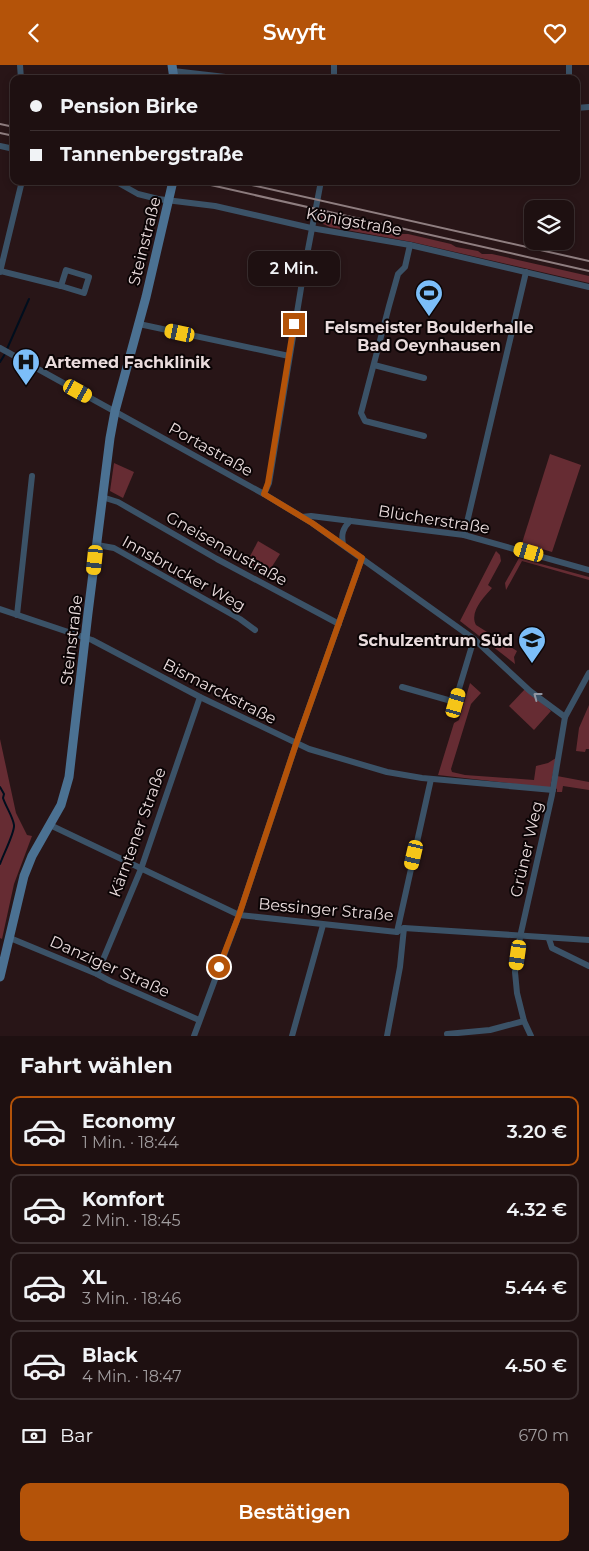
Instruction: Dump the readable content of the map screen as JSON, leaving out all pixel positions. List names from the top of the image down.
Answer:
{
  "streets": {
    "main road": ["Steinstraße"],
    "street": [
      "Königstraße",
      "Portastraße",
      "Blücherstraße",
      "Gneisenaustraße",
      "Innsbrucker Weg",
      "Bismarckstraße",
      "Kärntener Straße",
      "Grüner Weg",
      "Bessinger Straße",
      "Danziger Straße"
    ]
  },
  "crossings": [
    ["Königstraße", "Steinstraße"],
    ["Steinstraße", "Portastraße"],
    ["Steinstraße", "Gneisenaustraße"],
    ["Steinstraße", "Innsbrucker Weg"],
    ["Steinstraße", "Bismarckstraße"],
    ["Steinstraße", "Bessinger Straße"],
    ["Steinstraße", "Danziger Straße"],
    ["Portastraße", "Blücherstraße"],
    ["Portastraße", "Grüner Weg"],
    ["Bismarckstraße", "Kärntener Straße"],
    ["Bismarckstraße", "Grüner Weg"],
    ["Kärntener Straße", "Bessinger Straße"],
    ["Kärntener Straße", "Danziger Straße"],
    ["Grüner Weg", "Bessinger Straße"]
  ],
  "places": {
    "sports": ["Felsmeister Boulderhalle Bad Oeynhausen"],
    "hospital": ["Artemed Fachklinik"],
    "school or university": ["Schulzentrum Süd"]
  },
  "page": {
    "header": "Swyft",
    "banner": ["Pension Birke", "Tannenbergstraße"],
    "bubble": "2 Min.",
    "heading": "Fahrt wählen",
    "list": [
      {
        "name": "Economy",
        "note": "1 Min. · 18:44",
        "value": "3.20 €"
      },
      {
        "name": "Komfort",
        "note": "2 Min. · 18:45",
        "value": "4.32 €"
      },
      {
        "name": "XL",
        "note": "3 Min. · 18:46",
        "value": "5.44 €"
      },
      {
        "name": "Black",
        "note": "4 Min. · 18:47",
        "value": "4.50 €"
      }
    ],
    "pay": ["Bar", "670 m"],
    "buttons": "Bestätigen"
  }
}
